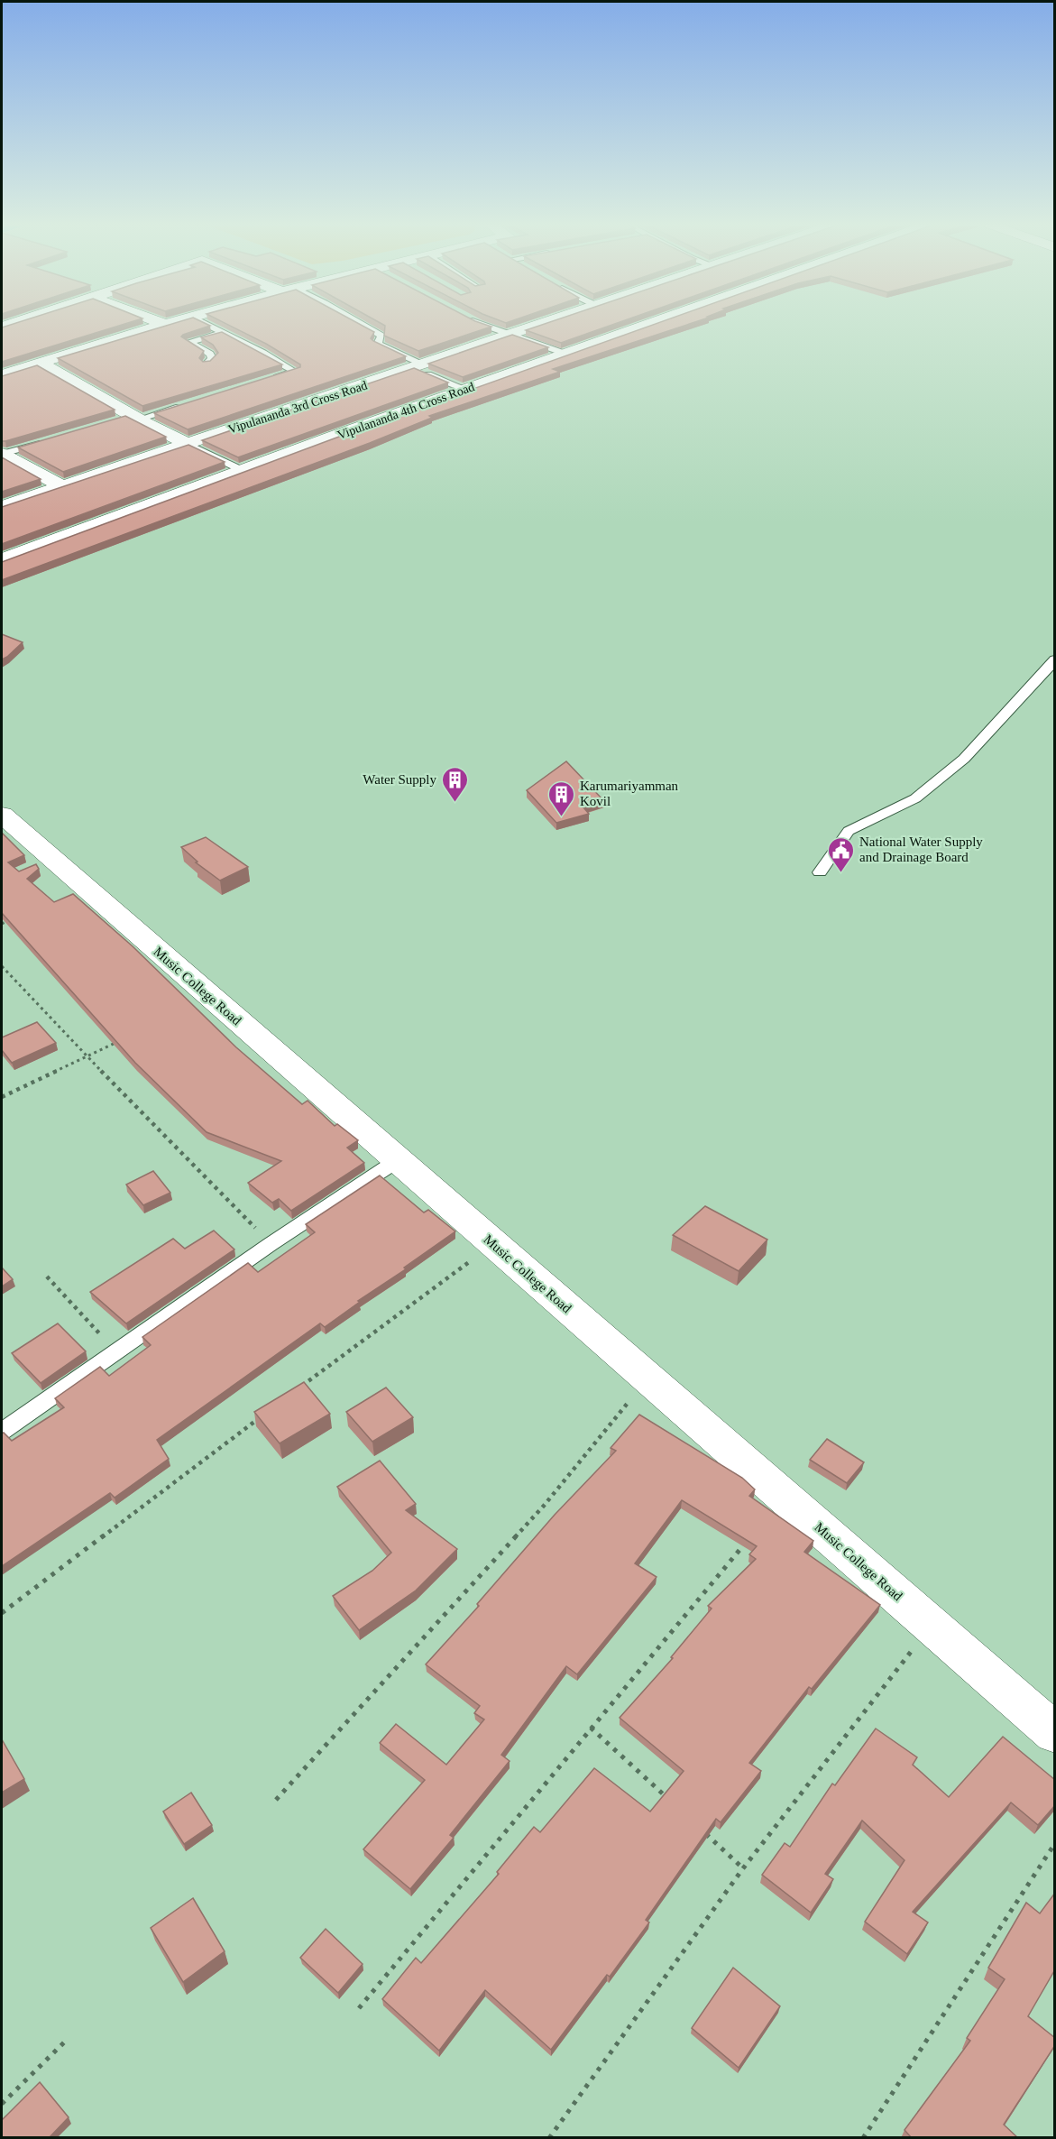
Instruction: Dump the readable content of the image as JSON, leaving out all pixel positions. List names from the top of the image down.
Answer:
{
  "streets": {
    "street": ["Vipulananda 3rd Cross Road", "Vipulananda 4th Cross Road", "Music College Road"]
  },
  "places": {
    "building": ["Water Supply", "Karumariyamman Kovil"],
    "public building": ["National Water Supply and Drainage Board"]
  }
}
